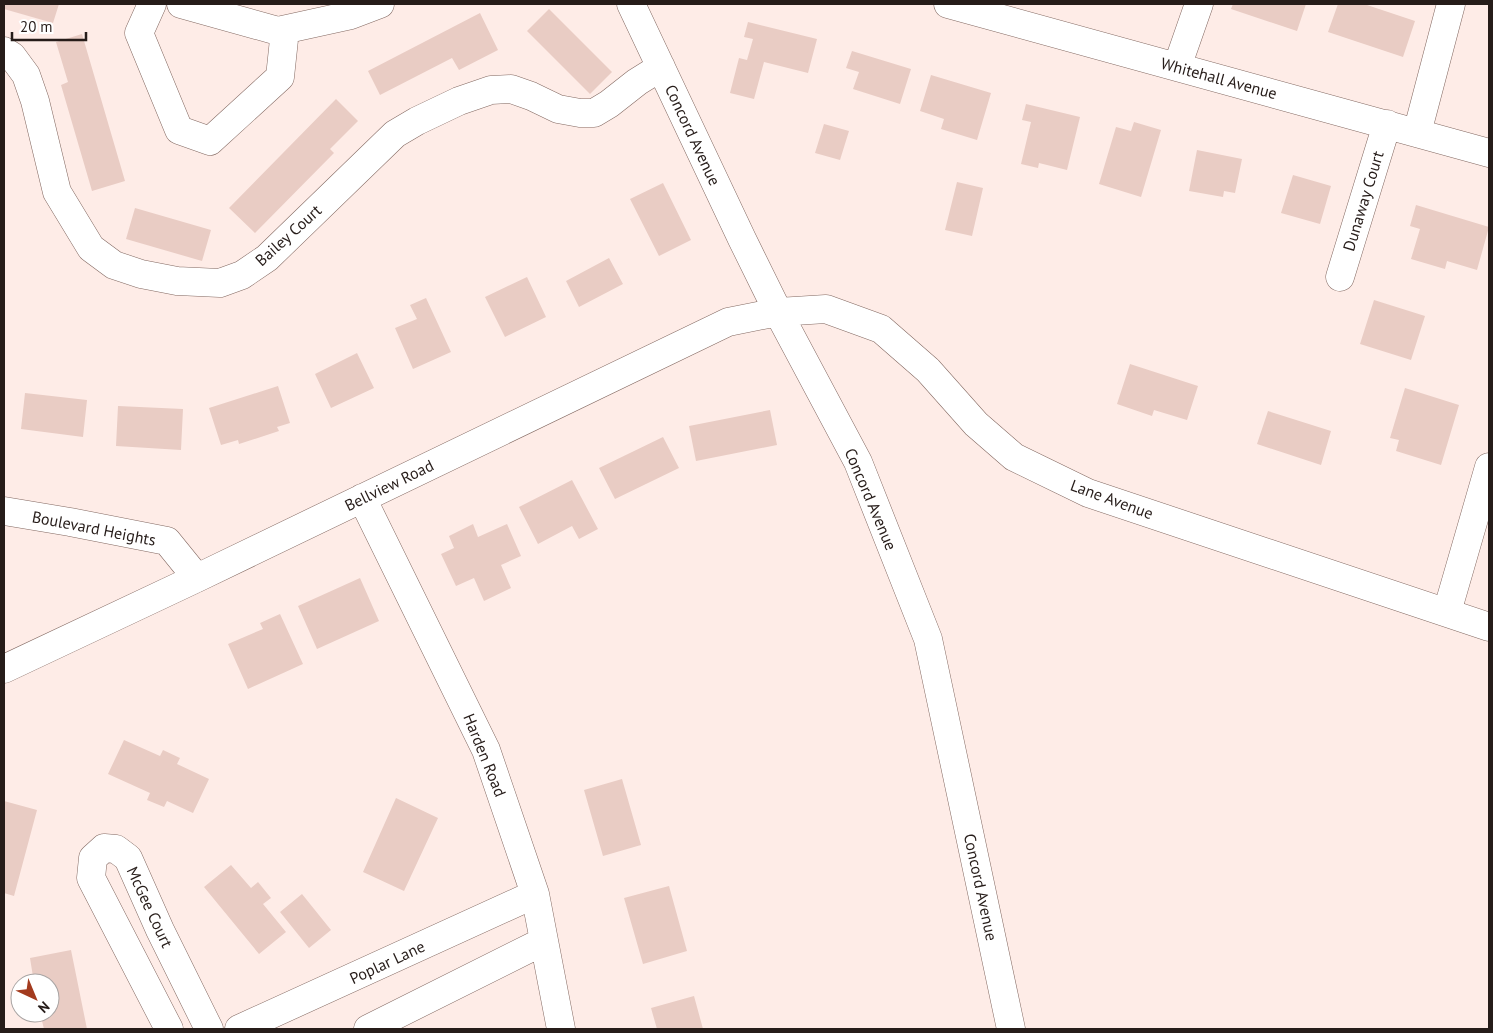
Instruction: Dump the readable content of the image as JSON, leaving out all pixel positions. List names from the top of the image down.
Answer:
{
  "streets": {
    "street": [
      "Whitehall Avenue",
      "Concord Avenue",
      "Dunaway Court",
      "Bailey Court",
      "Bellview Road",
      "Lane Avenue",
      "Boulevard Heights",
      "Harden Road",
      "McGee Court",
      "Poplar Lane"
    ]
  },
  "crossings": [
    ["Whitehall Avenue", "Dunaway Court"],
    ["Concord Avenue", "Bailey Court"],
    ["Concord Avenue", "Bellview Road"],
    ["Concord Avenue", "Lane Avenue"],
    ["Bellview Road", "Lane Avenue"],
    ["Bellview Road", "Boulevard Heights"],
    ["Bellview Road", "Harden Road"],
    ["Harden Road", "Poplar Lane"]
  ],
  "scale_bar": "20 m",
  "north": "bottom right"
}
